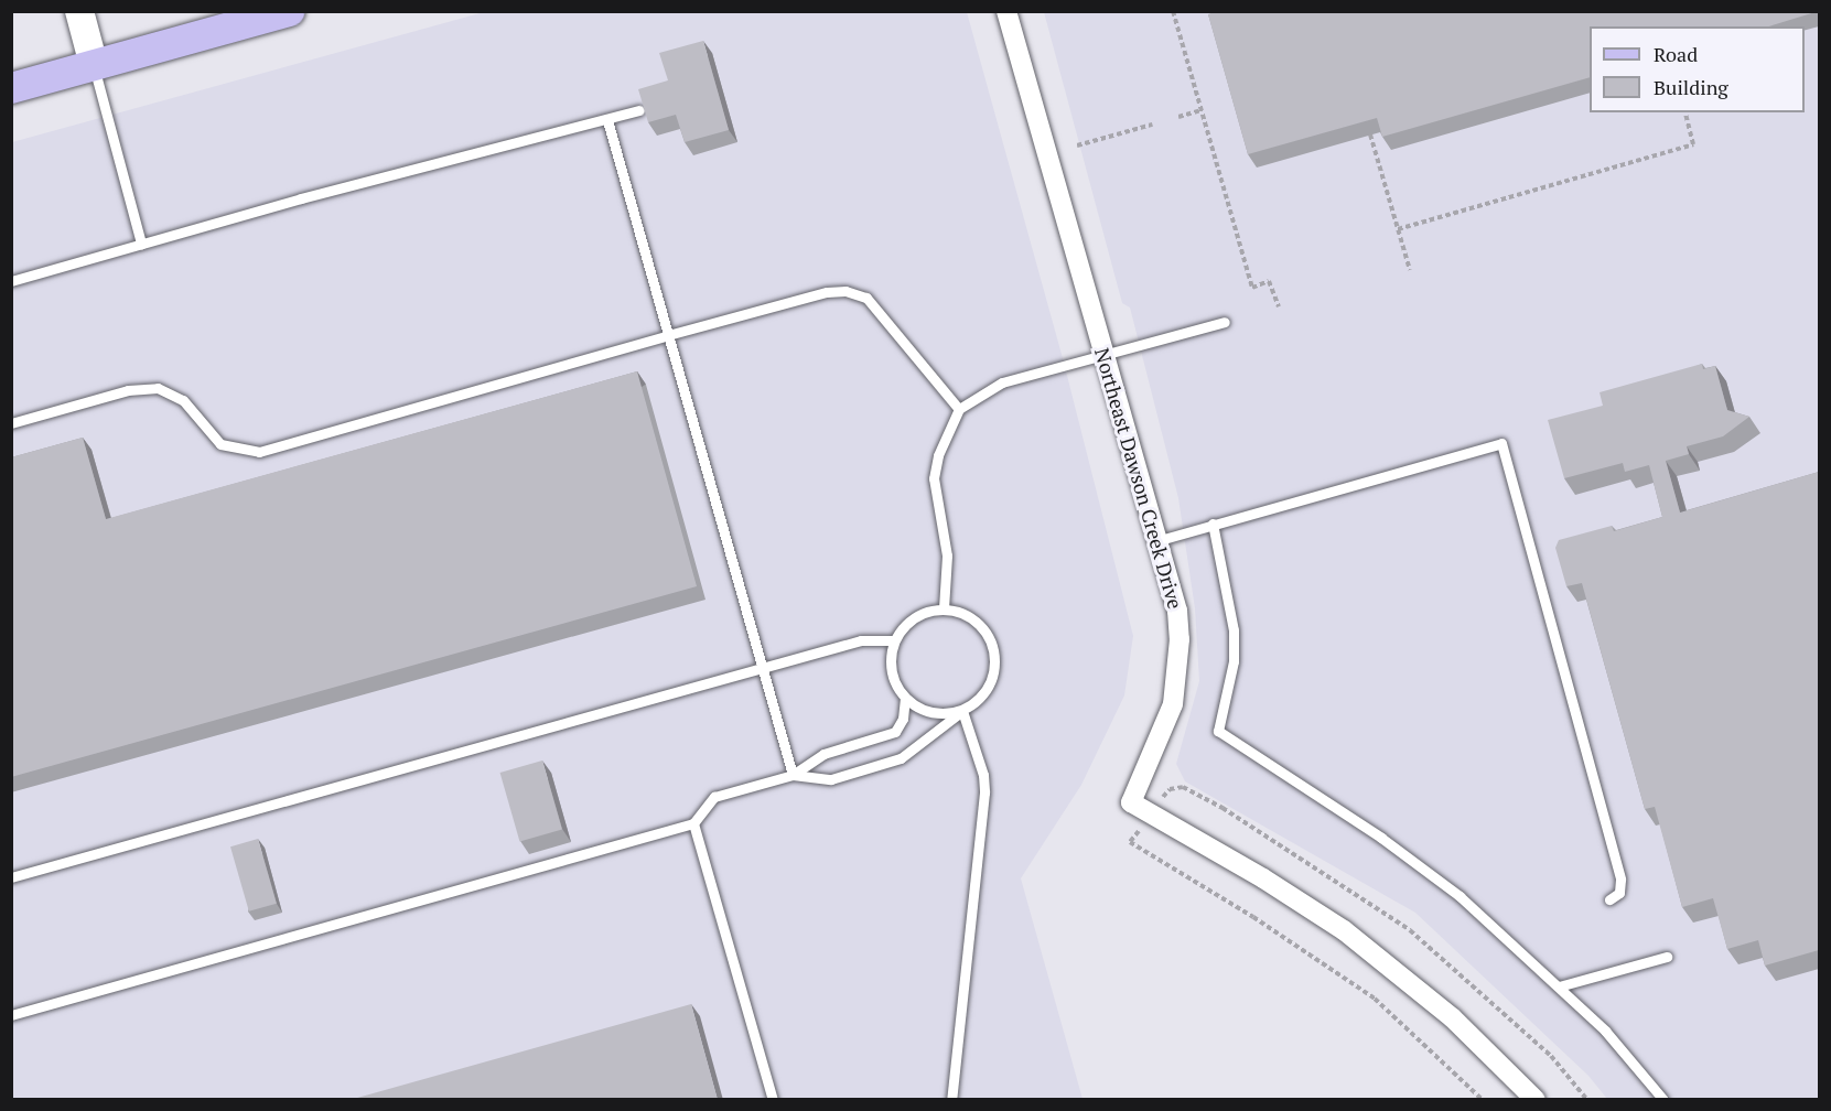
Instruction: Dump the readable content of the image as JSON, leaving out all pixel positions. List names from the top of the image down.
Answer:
{
  "streets": {
    "street": ["Northeast Dawson Creek Drive"]
  },
  "legend": ["Road", "Building"]
}
